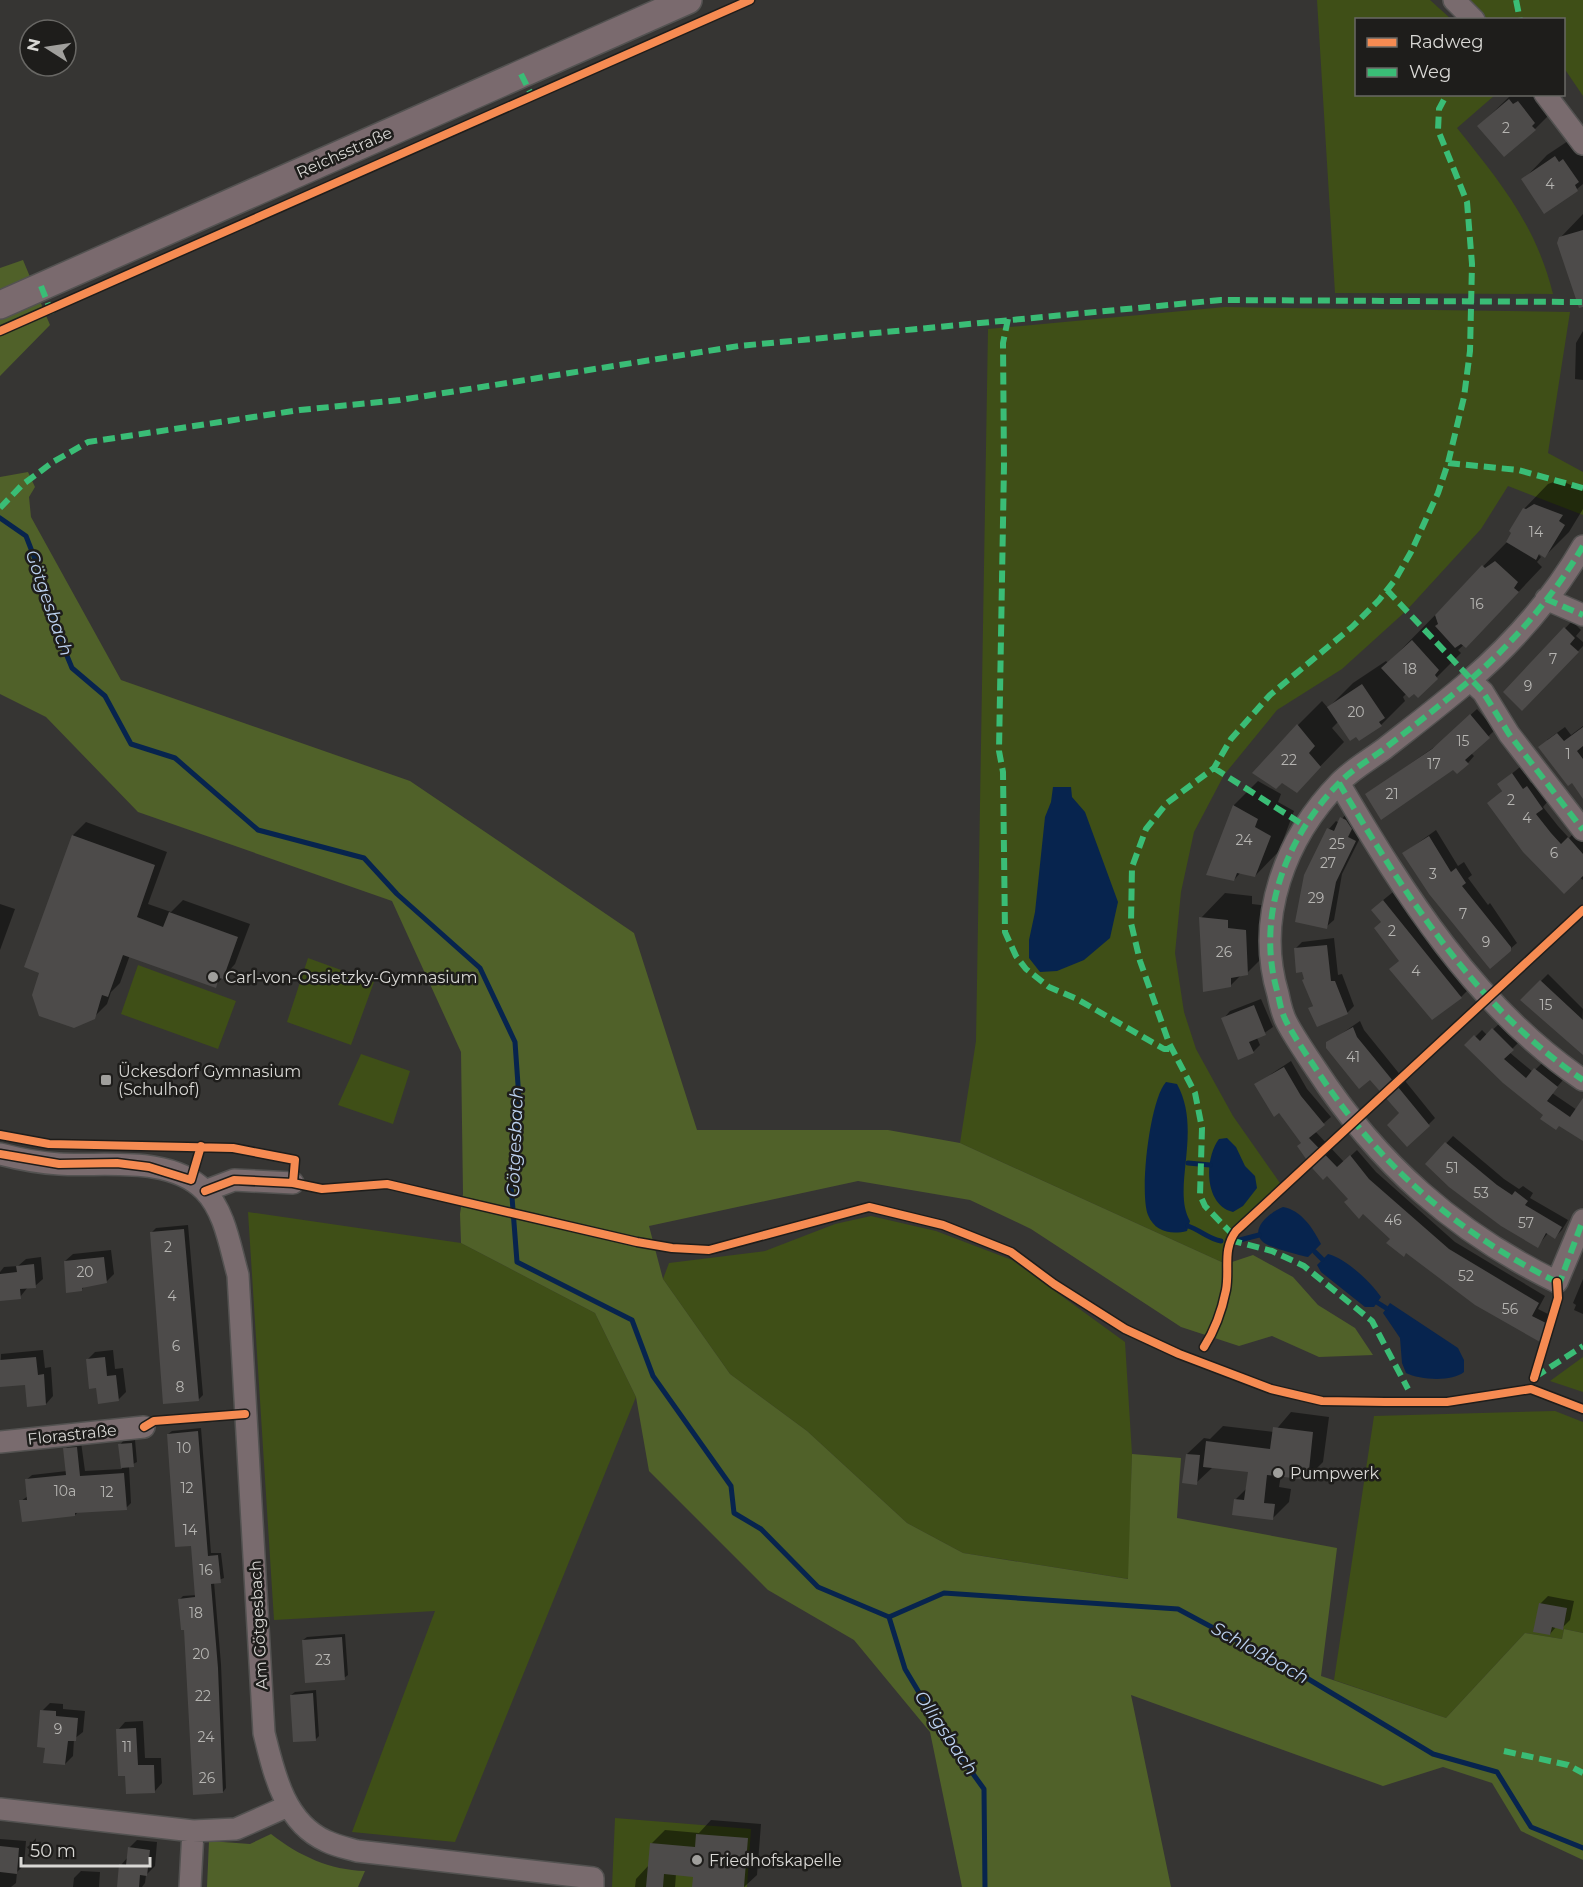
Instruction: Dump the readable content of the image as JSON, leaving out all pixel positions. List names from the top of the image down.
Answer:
{
  "streets": {
    "main road": ["Reichsstraße"],
    "street": ["Florastraße", "Am Götgesbach"]
  },
  "water": ["Götgesbach", "Schloßbach", "Olligsbach"],
  "places": {
    "other": ["Carl-von-Ossietzky-Gymnasium", "Pumpwerk", "Friedhofskapelle"],
    "transit": ["Ückesdorf Gymnasium (Schulhof)"]
  },
  "house_numbers": [
    "2",
    "4",
    "14",
    "16",
    "7",
    "18",
    "9",
    "20",
    "15",
    "1",
    "22",
    "17",
    "21",
    "2",
    "4",
    "24",
    "25",
    "6",
    "27",
    "3",
    "29",
    "7",
    "2",
    "9",
    "26",
    "4",
    "15",
    "41",
    "51",
    "53",
    "46",
    "57",
    "2",
    "20",
    "52",
    "4",
    "56",
    "6",
    "8",
    "10",
    "12",
    "10a",
    "12",
    "14",
    "16",
    "18",
    "20",
    "23",
    "22",
    "9",
    "24",
    "11",
    "26"
  ],
  "legend": ["Radweg", "Weg"],
  "scale_bar": "50 m",
  "north": "left"
}
